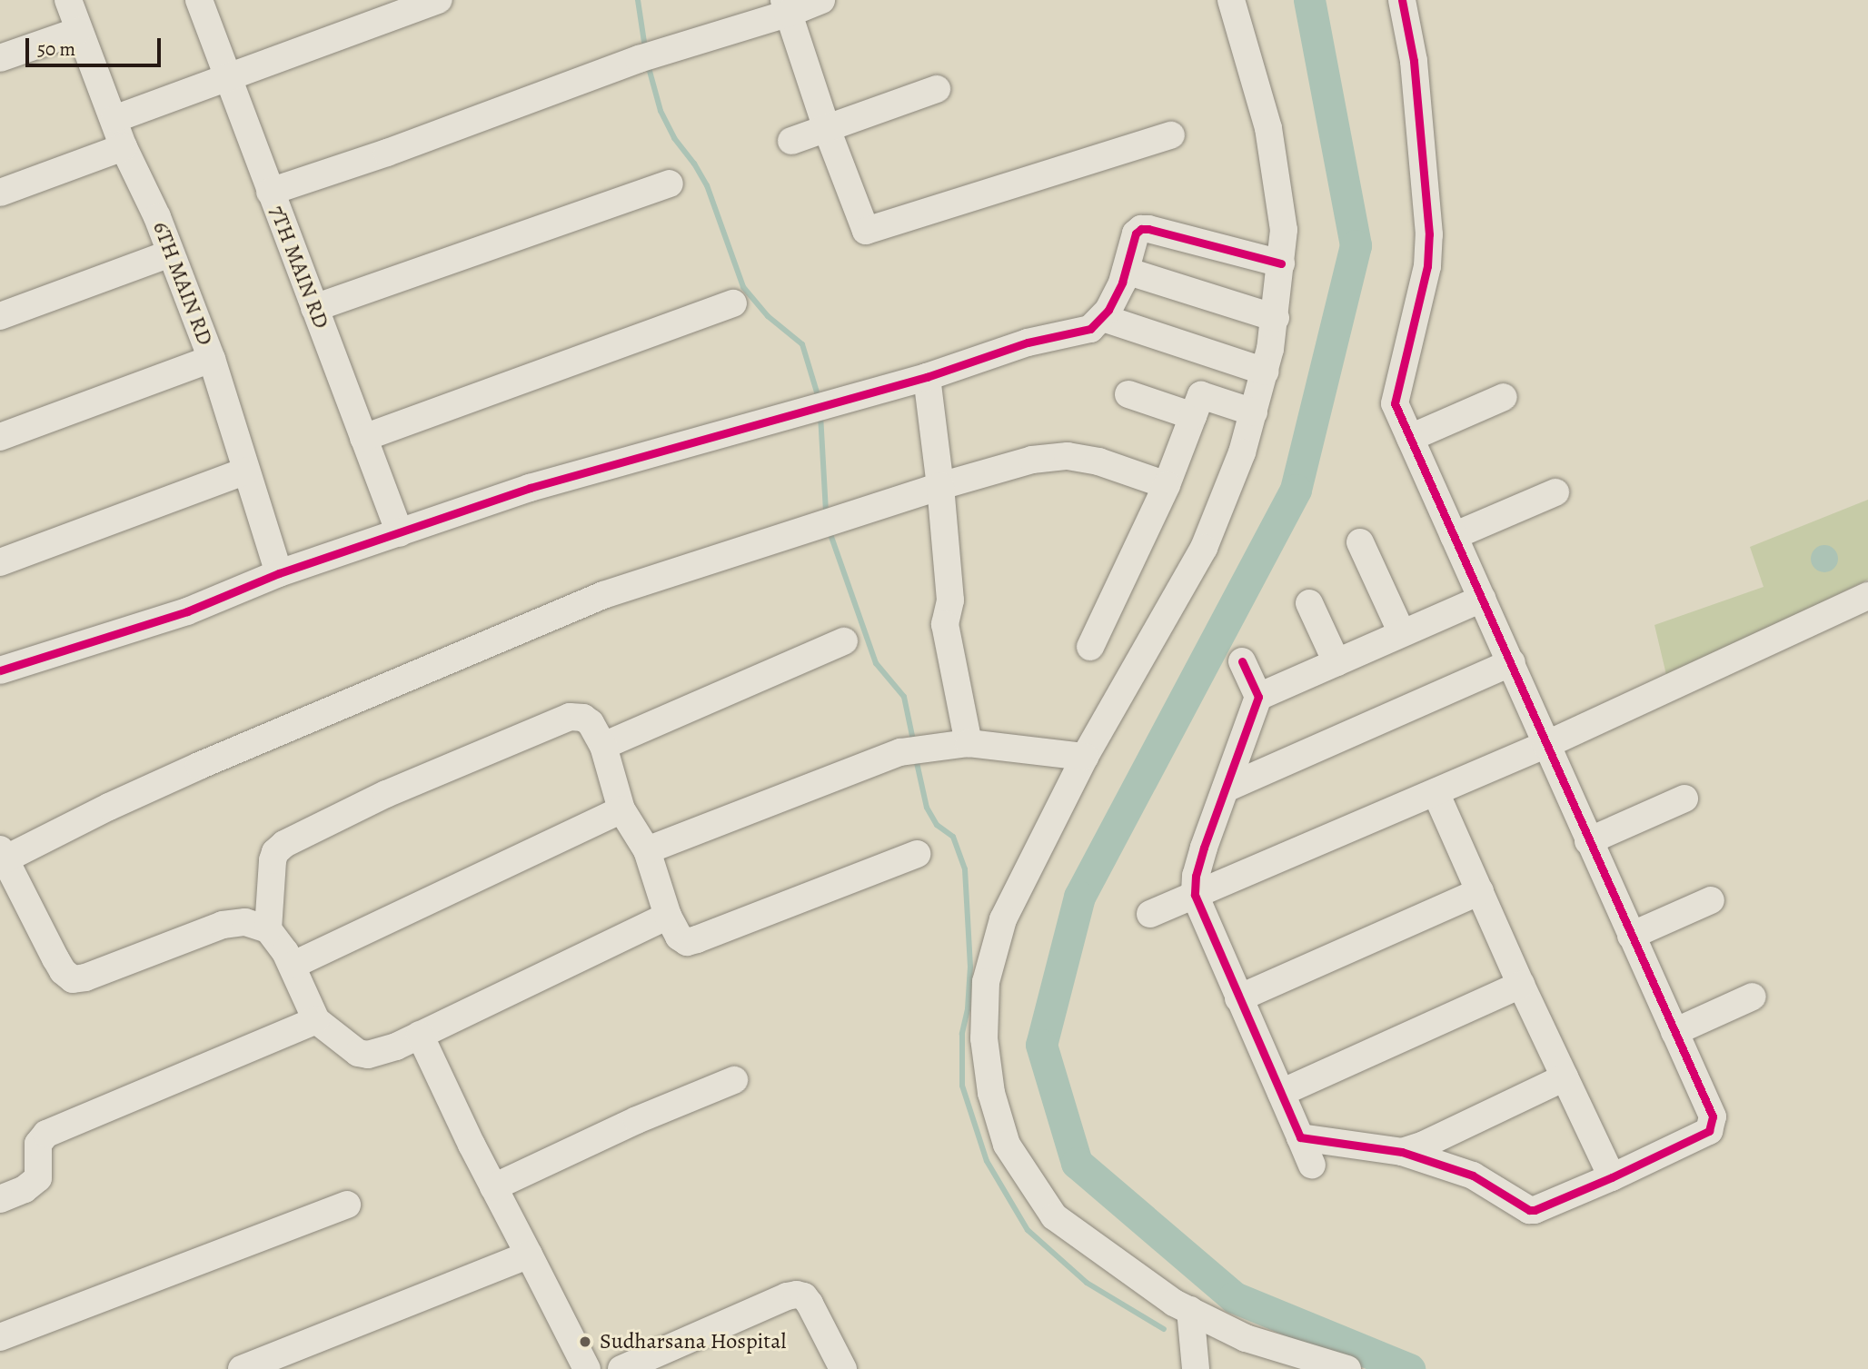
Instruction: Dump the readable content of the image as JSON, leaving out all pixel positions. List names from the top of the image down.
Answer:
{
  "streets": {
    "street": ["7TH MAIN RD", "6TH MAIN RD"]
  },
  "places": ["Sudharsana Hospital"],
  "scale_bar": "50 m"
}
